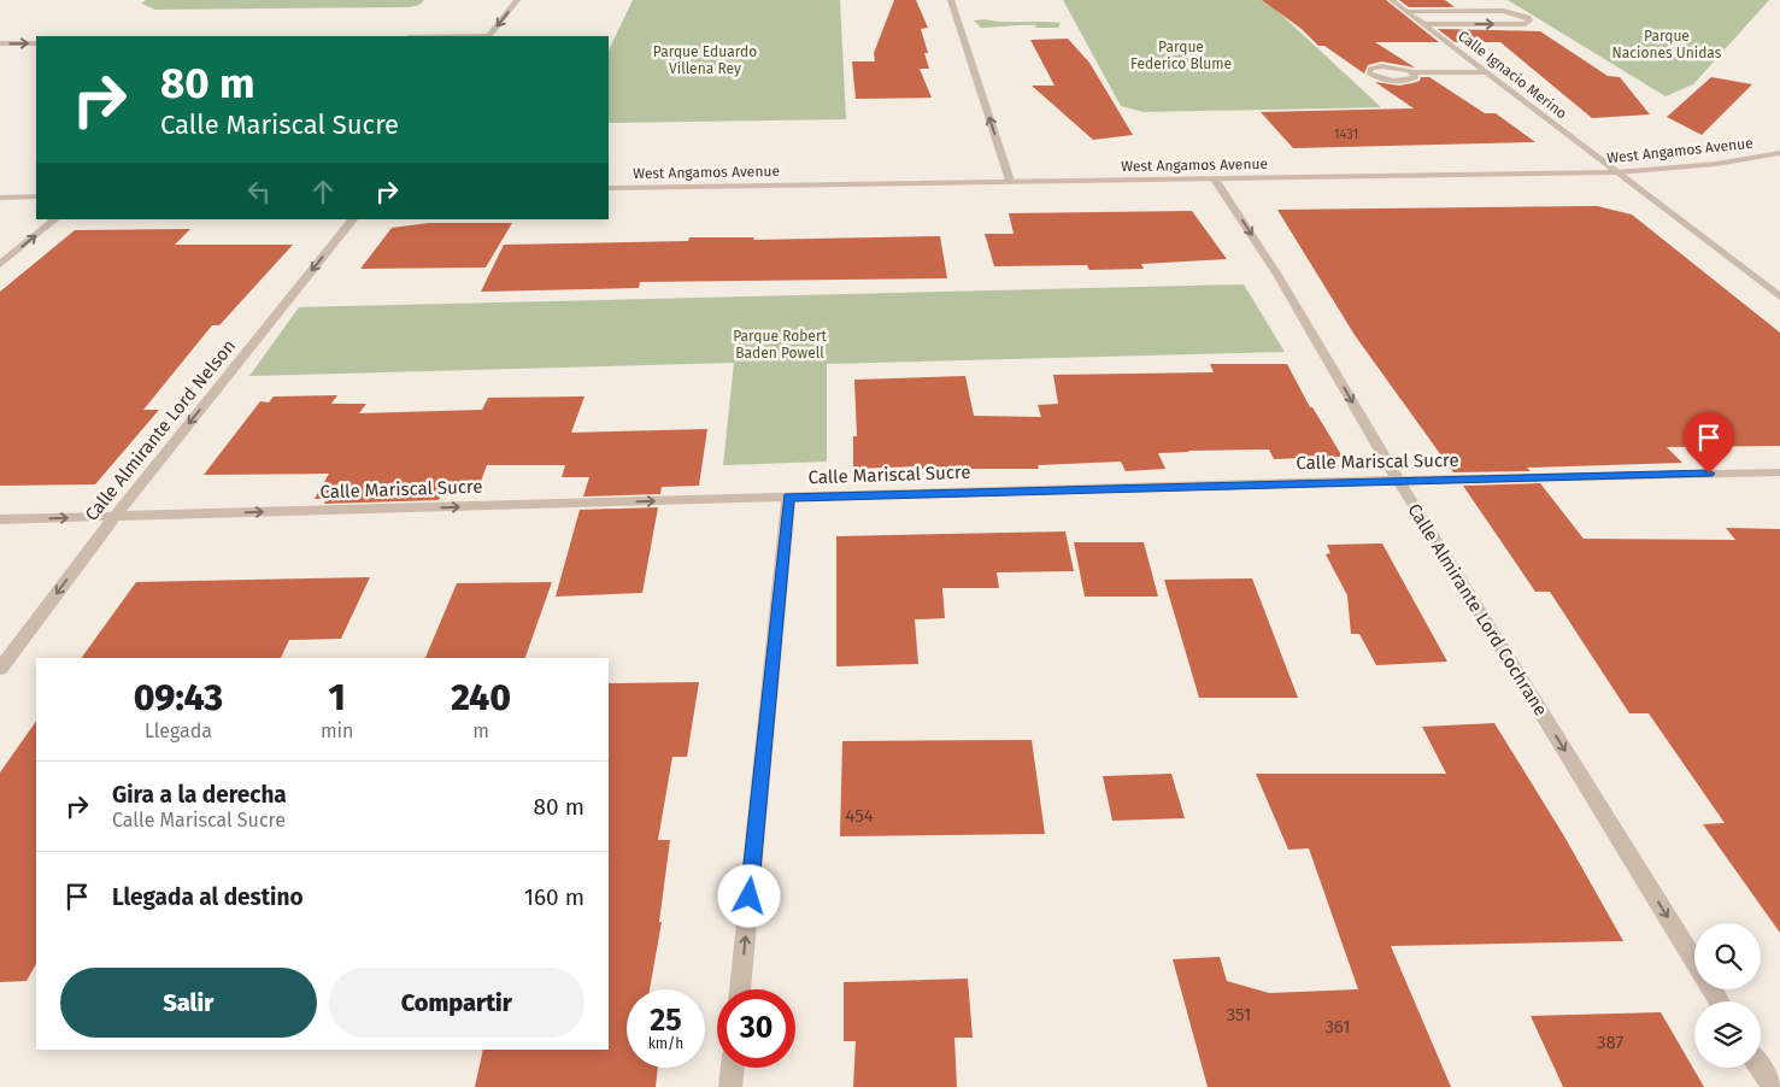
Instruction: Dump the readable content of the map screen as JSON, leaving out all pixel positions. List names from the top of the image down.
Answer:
{
  "streets": {
    "street": [
      "Calle Ignacio Merino",
      "West Angamos Avenue",
      "Calle Almirante Lord Nelson",
      "Calle Mariscal Sucre",
      "Calle Almirante Lord Cochrane"
    ]
  },
  "crossings": [
    ["Calle Ignacio Merino", "West Angamos Avenue"],
    ["West Angamos Avenue", "Calle Almirante Lord Cochrane"],
    ["Calle Almirante Lord Nelson", "Calle Mariscal Sucre"],
    ["Calle Mariscal Sucre", "Calle Almirante Lord Cochrane"]
  ],
  "one_way": ["Calle Almirante Lord Nelson", "Calle Mariscal Sucre", "Calle Almirante Lord Cochrane"],
  "parks": [
    "Parque Naciones Unidas",
    "Parque Federico Blume",
    "Parque Eduardo Villena Rey",
    "Parque Robert Baden Powell"
  ],
  "house_numbers": [
    "1431",
    "454",
    "351",
    "361",
    "387"
  ],
  "page": {
    "turn": ["80 m", "Calle Mariscal Sucre"],
    "eta": [
      "09:43",
      "Llegada",
      "1",
      "min",
      "240",
      "m"
    ],
    "list": [
      {
        "name": "Gira a la derecha",
        "note": "Calle Mariscal Sucre",
        "value": "80 m"
      },
      {
        "name": "Llegada al destino",
        "value": "160 m"
      }
    ],
    "buttons": ["Salir", "Compartir"],
    "speed": "25 km/h",
    "limit": "30"
  }
}
